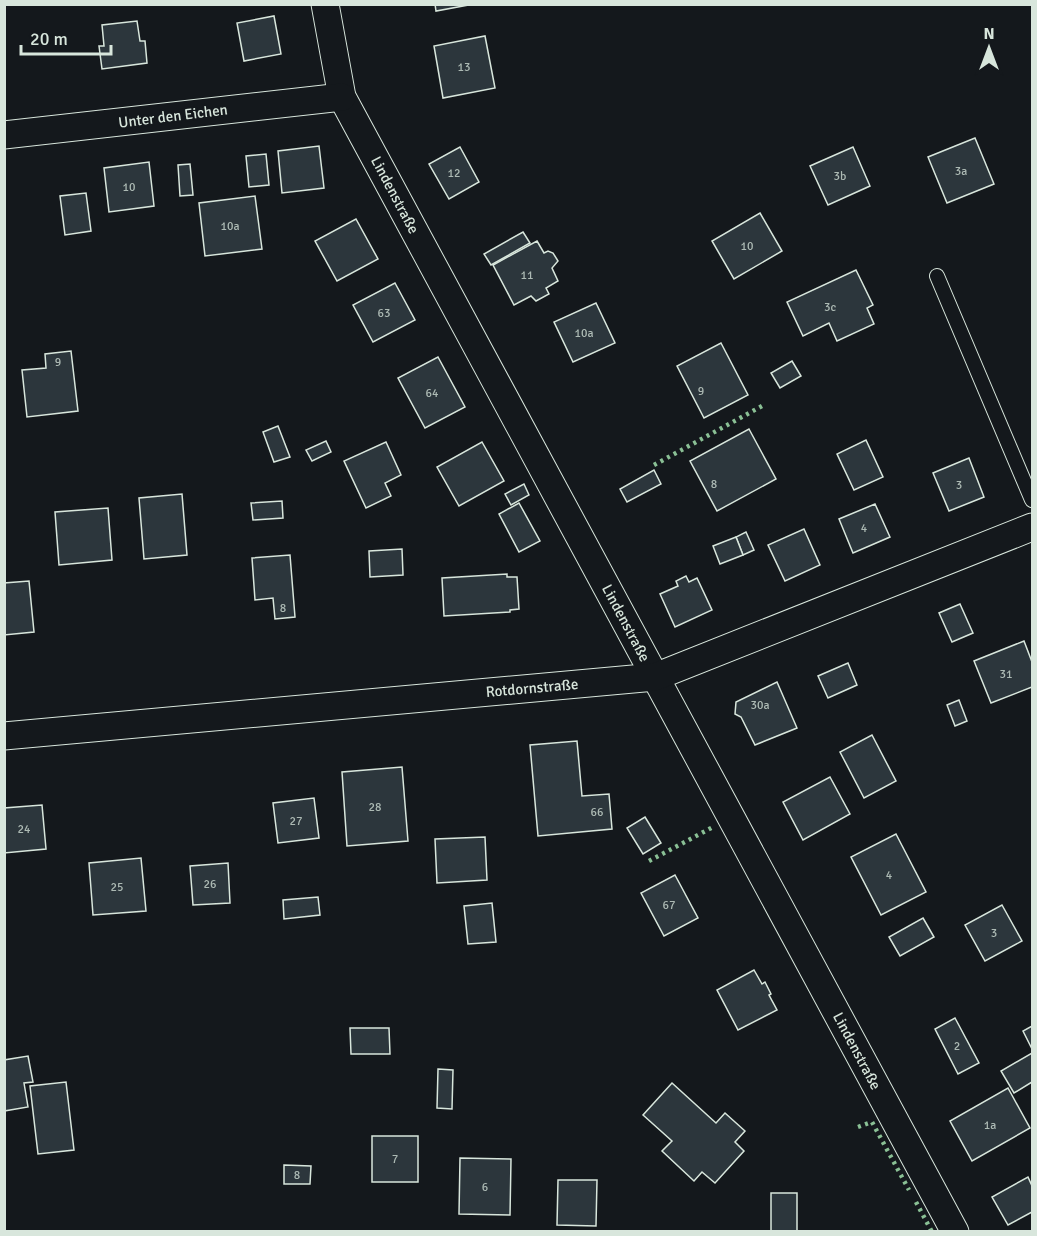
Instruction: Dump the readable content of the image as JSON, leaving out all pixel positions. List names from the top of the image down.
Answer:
{
  "streets": {
    "street": ["Unter den Eichen", "Lindenstraße", "Rotdornstraße"]
  },
  "crossings": [
    ["Unter den Eichen", "Lindenstraße"],
    ["Lindenstraße", "Rotdornstraße"]
  ],
  "house_numbers": [
    "13",
    "3a",
    "12",
    "3b",
    "10",
    "10a",
    "10",
    "11",
    "3c",
    "63",
    "10a",
    "9",
    "9",
    "64",
    "8",
    "3",
    "4",
    "8",
    "31",
    "30a",
    "28",
    "66",
    "27",
    "24",
    "4",
    "26",
    "25",
    "67",
    "3",
    "2",
    "1a",
    "7",
    "8",
    "6"
  ],
  "scale_bar": "20 m",
  "north": "top"
}
